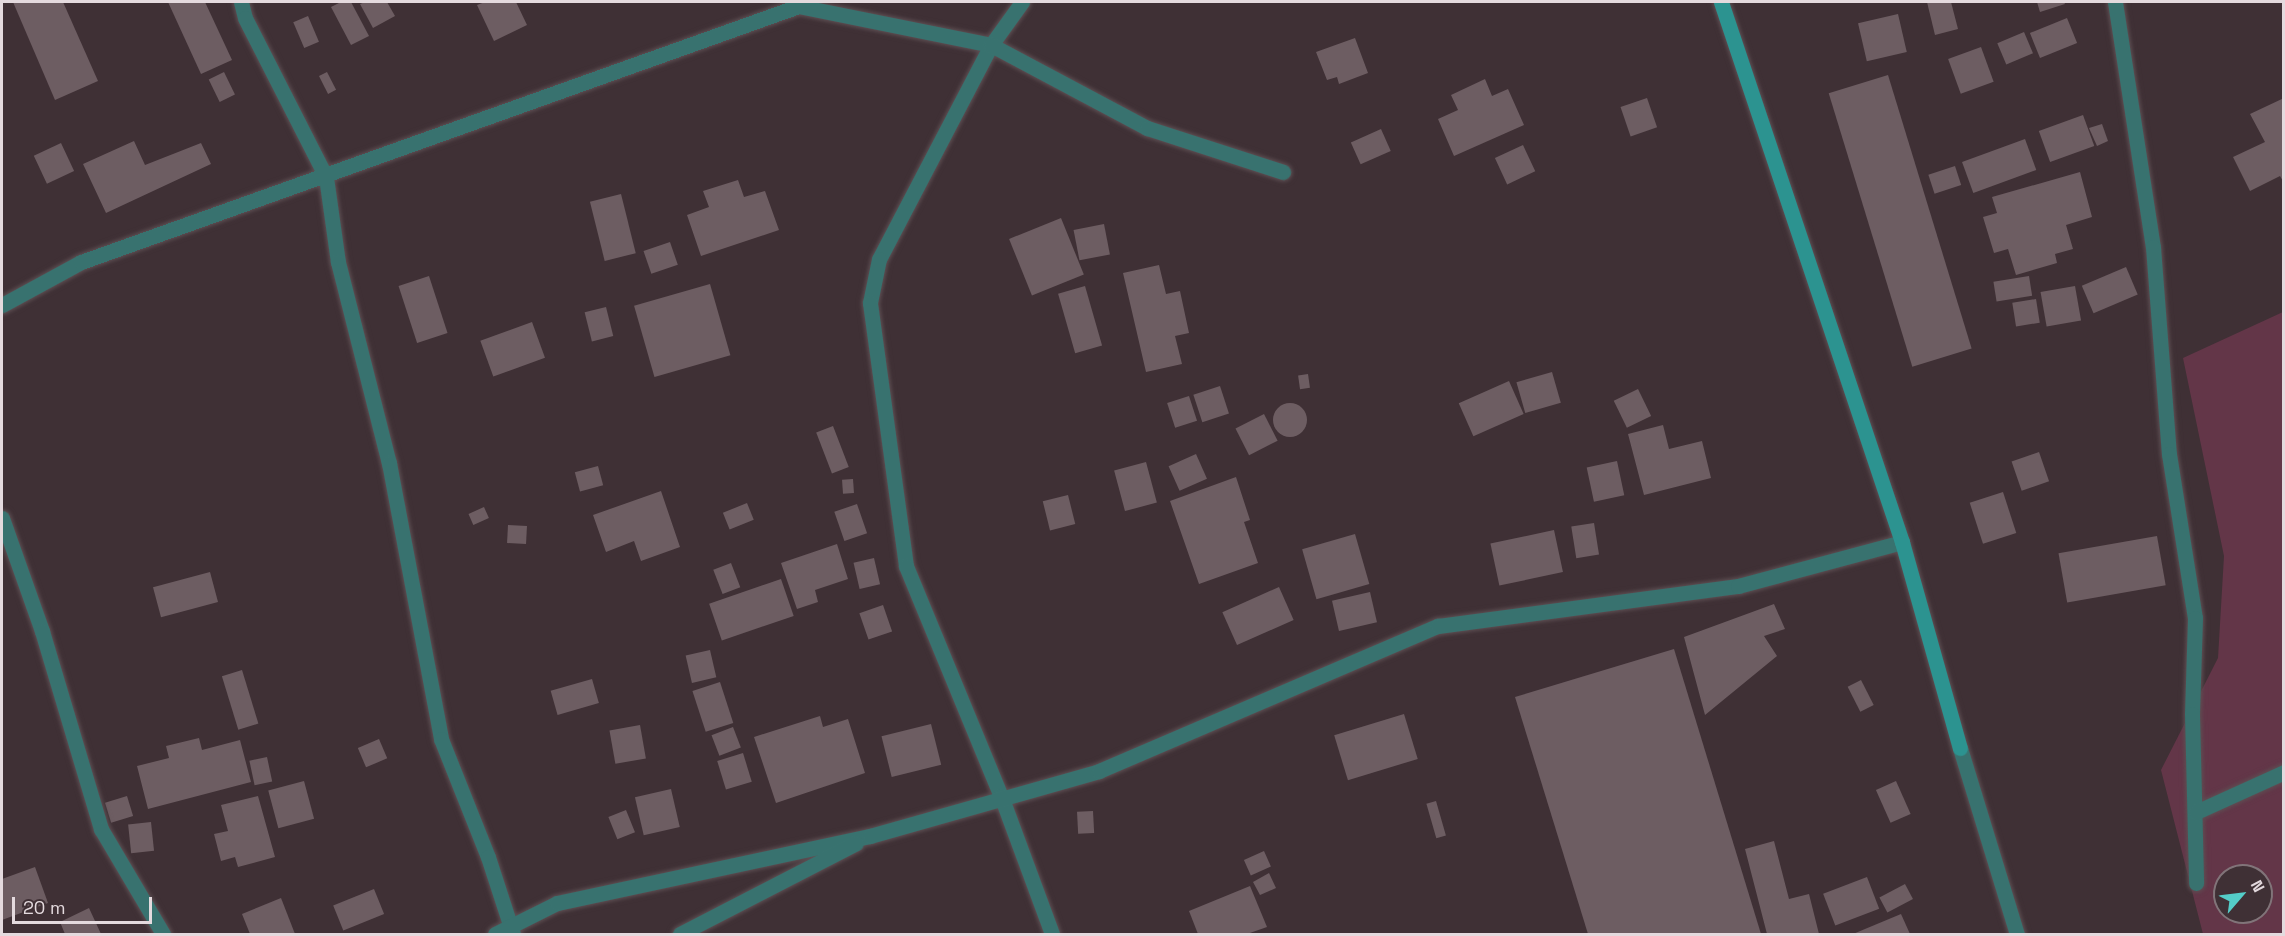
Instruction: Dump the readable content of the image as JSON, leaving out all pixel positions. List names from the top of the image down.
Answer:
{
  "scale_bar": "20 m",
  "north": "top right"
}
